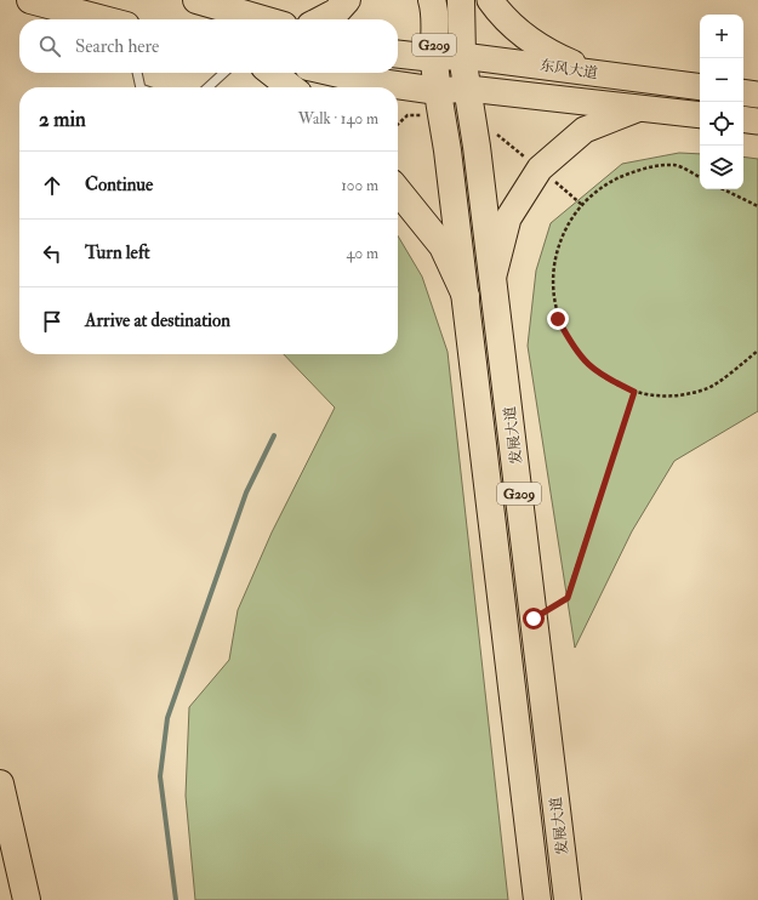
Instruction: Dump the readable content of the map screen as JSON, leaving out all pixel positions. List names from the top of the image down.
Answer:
{
  "streets": {
    "highway": ["G209", "发展大道"],
    "main road": ["东风大道"]
  },
  "crossings": [
    ["G209", "东风大道"],
    ["G209", "发展大道"],
    ["东风大道", "发展大道"]
  ],
  "page": {
    "map_buttons": ["+", "−"],
    "search": "Search here",
    "heading": ["2 min", "Walk · 140 m"],
    "list": [
      ["Continue", "100 m"],
      ["Turn left", "40 m"],
      "Arrive at destination"
    ]
  }
}
